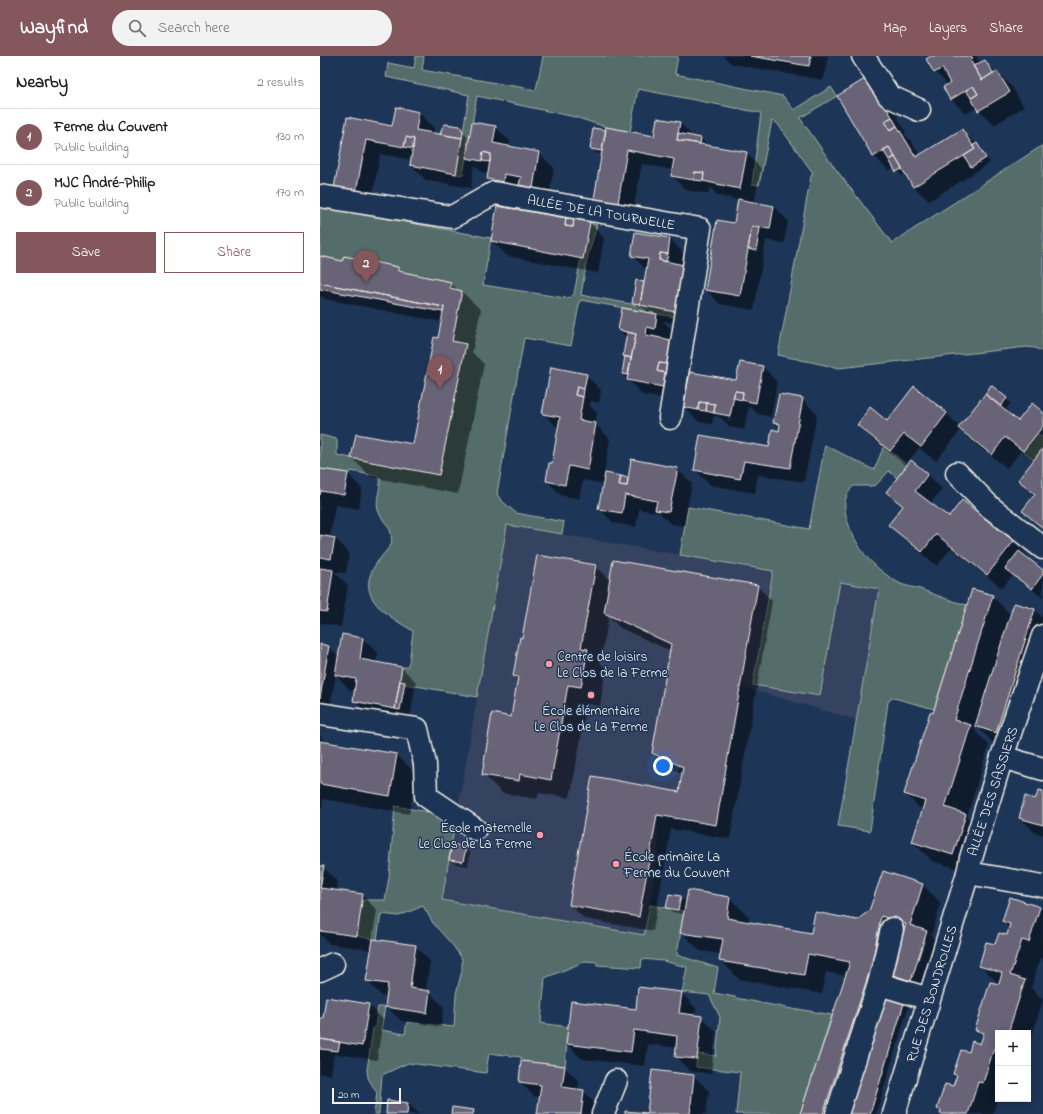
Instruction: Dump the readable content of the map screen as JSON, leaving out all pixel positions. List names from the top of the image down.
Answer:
{
  "streets": {
    "street": ["ALLÉE DE LA TOURNELLE", "ALLÉE DES SASSIERS", "RUE DES BONDROLLES"]
  },
  "crossings": [
    ["ALLÉE DES SASSIERS", "RUE DES BONDROLLES"]
  ],
  "places": [
    "Centre de loisirs Le Clos de la Ferme",
    "École élémentaire Le Clos de La Ferme",
    "École maternelle Le Clos de La Ferme",
    "École primaire La Ferme du Couvent"
  ],
  "scale_bar": "20 m",
  "page": {
    "header": "Wayfind",
    "search": "Search here",
    "nav": ["Map", "Layers", "Share"],
    "heading": ["Nearby", "2 results"],
    "list": [
      {
        "mark": "1",
        "name": "Ferme du Couvent",
        "note": "Public building",
        "value": "130 m"
      },
      {
        "mark": "2",
        "name": "MJC André-Philip",
        "note": "Public building",
        "value": "170 m"
      }
    ],
    "buttons": ["Save", "Share"],
    "pins": ["2", "1"],
    "map_buttons": ["+", "−"],
    "scale": "20 m"
  }
}
